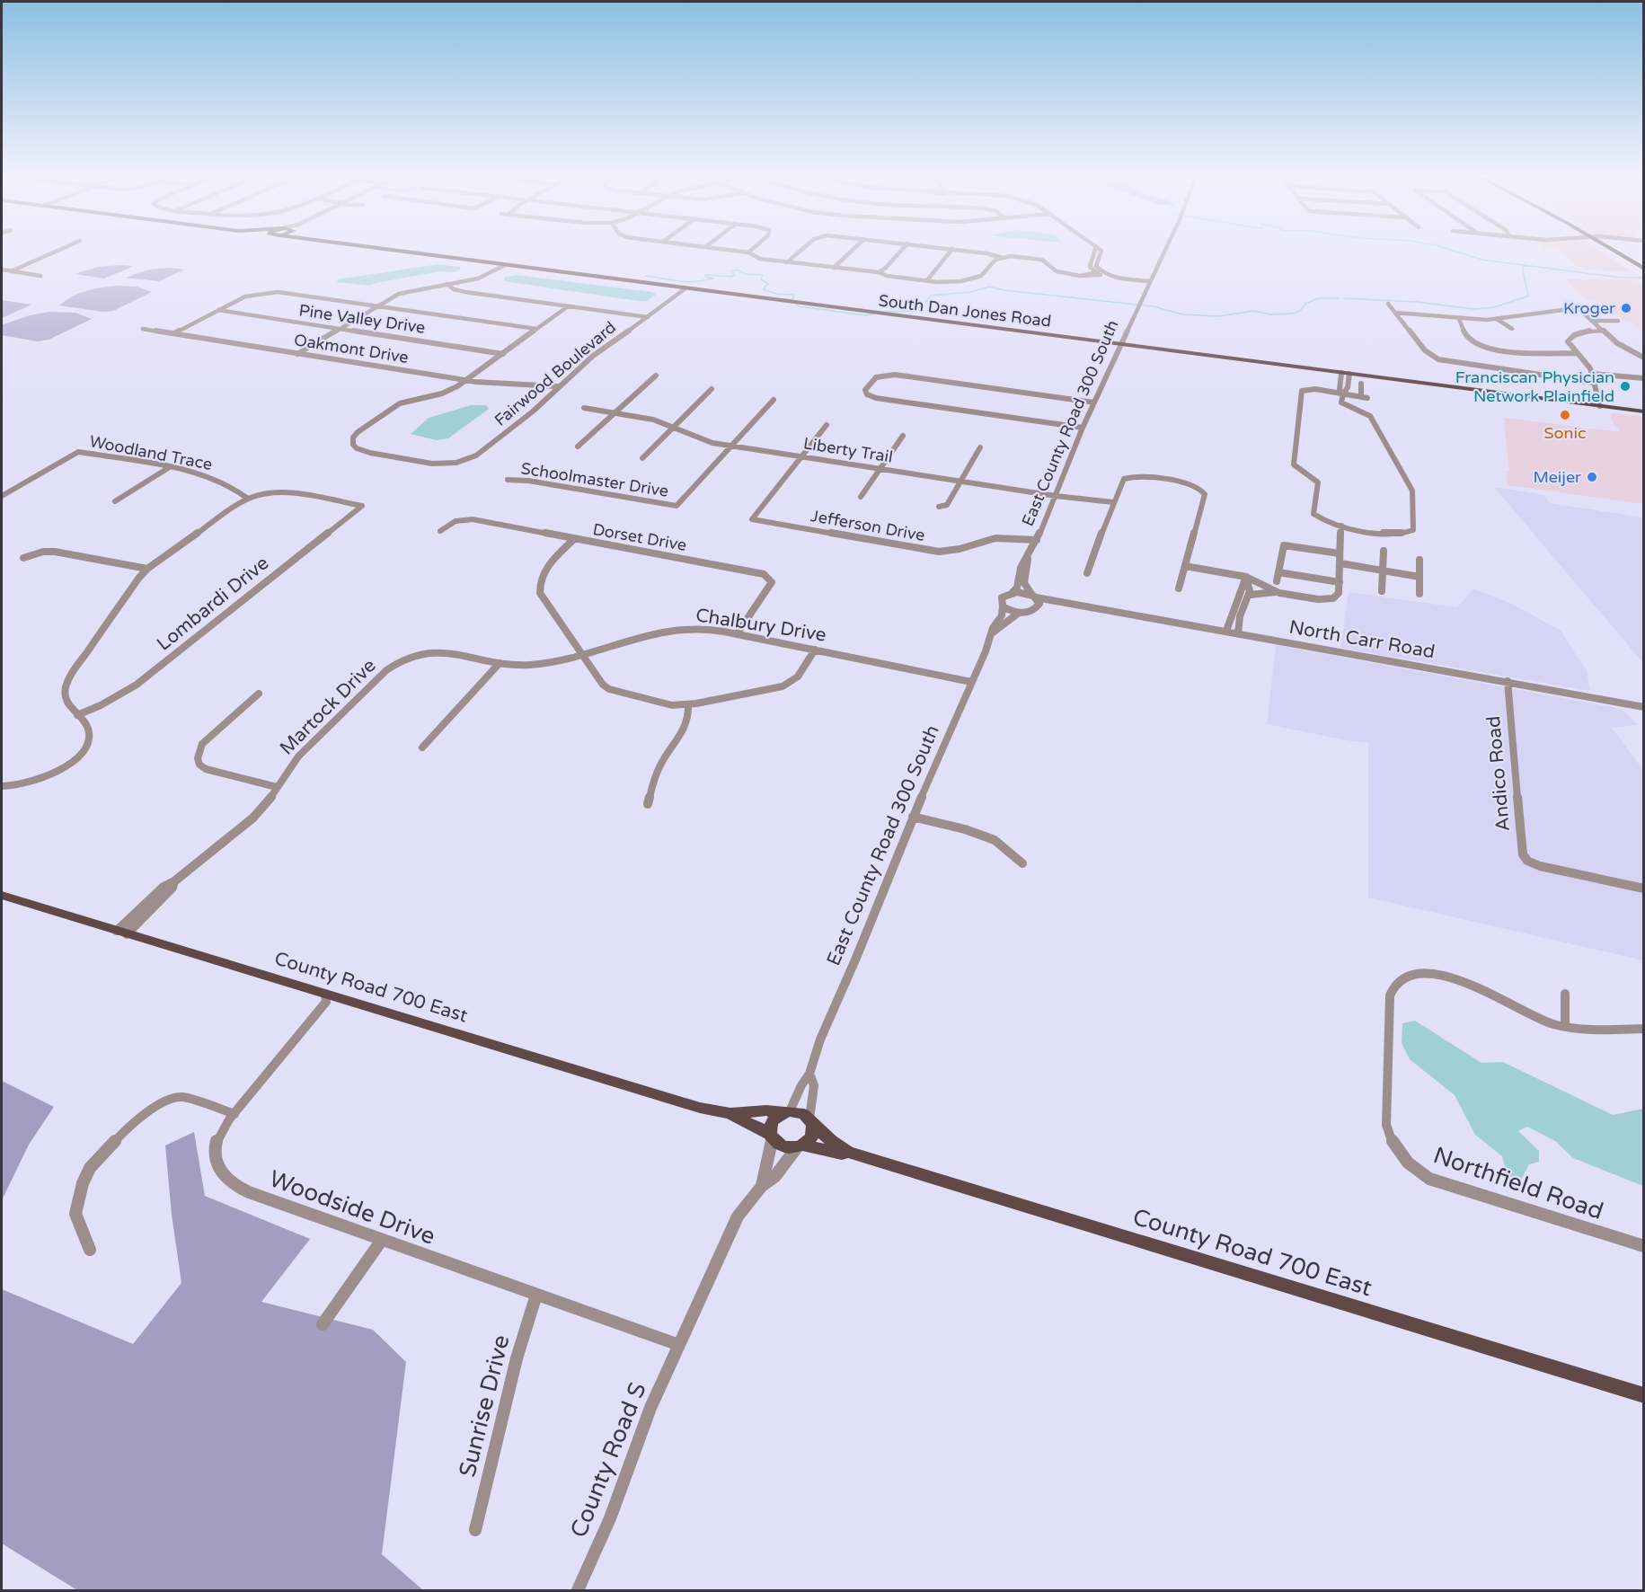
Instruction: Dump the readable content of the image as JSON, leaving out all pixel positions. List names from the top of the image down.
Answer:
{
  "streets": {
    "main road": ["South Dan Jones Road", "County Road 700 East"],
    "street": [
      "Pine Valley Drive",
      "Oakmont Drive",
      "Fairwood Boulevard",
      "East County Road 300 South",
      "Liberty Trail",
      "Woodland Trace",
      "Schoolmaster Drive",
      "Jefferson Drive",
      "Dorset Drive",
      "Lombardi Drive",
      "Chalbury Drive",
      "North Carr Road",
      "Martock Drive",
      "Andico Road",
      "Northfield Road",
      "Woodside Drive",
      "Sunrise Drive",
      "County Road S"
    ]
  },
  "crossings": [
    ["South Dan Jones Road", "Fairwood Boulevard"],
    ["South Dan Jones Road", "East County Road 300 South"],
    ["Oakmont Drive", "Fairwood Boulevard"],
    ["East County Road 300 South", "Liberty Trail"],
    ["East County Road 300 South", "Jefferson Drive"],
    ["East County Road 300 South", "Chalbury Drive"],
    ["East County Road 300 South", "North Carr Road"],
    ["East County Road 300 South", "County Road 700 East"],
    ["Liberty Trail", "Schoolmaster Drive"],
    ["Liberty Trail", "Jefferson Drive"],
    ["Woodland Trace", "Lombardi Drive"],
    ["Dorset Drive", "Chalbury Drive"],
    ["Chalbury Drive", "Martock Drive"],
    ["North Carr Road", "Andico Road"],
    ["Martock Drive", "County Road 700 East"],
    ["County Road 700 East", "Woodside Drive"],
    ["Woodside Drive", "Sunrise Drive"],
    ["Woodside Drive", "County Road S"]
  ],
  "places": [
    "Kroger",
    "Franciscan Physician Network Plainfield",
    "Sonic",
    "Meijer"
  ]
}
